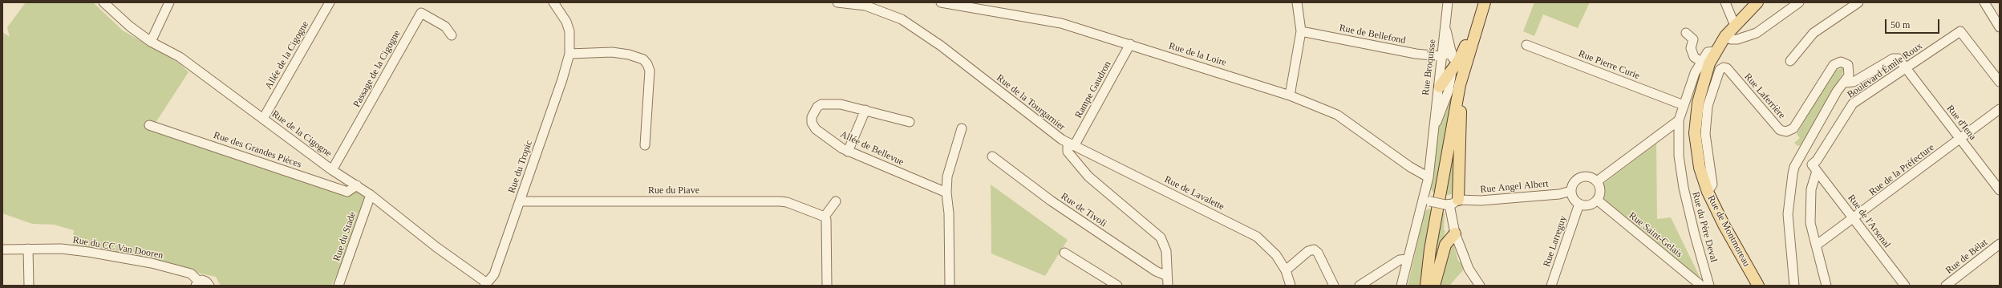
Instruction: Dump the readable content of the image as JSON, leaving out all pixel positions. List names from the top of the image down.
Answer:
{
  "streets": {
    "main road": ["Rue de Montmoreau"],
    "street": [
      "Rue de Bellefond",
      "Rue de la Loire",
      "Allée de la Cigogne",
      "Rue Pierre Curie",
      "Rue Broquisse",
      "Passage de la Cigogne",
      "Boulevard Émile Roux",
      "Rampe Gaudron",
      "Rue Laferrière",
      "Rue de la Tourgarnier",
      "Rue d'Iena",
      "Rue de la Cigogne",
      "Allée de Bellevue",
      "Rue des Grandes Pièces",
      "Rue du Tropic",
      "Rue de la Préfecture",
      "Rue Angel Albert",
      "Rue du Piave",
      "Rue de Lavalette",
      "Rue de Tivoli",
      "Rue de l'Arsenal",
      "Rue du Père Deval",
      "Rue Saint-Gelais",
      "Rue du Stade",
      "Rue Larreguy",
      "Rue du CC Van Dooren",
      "Rue de Bélat"
    ]
  },
  "crossings": [
    ["Rue de Bellefond", "Rue Broquisse"],
    ["Rue de la Loire", "Rue Broquisse"],
    ["Rue de la Loire", "Rampe Gaudron"],
    ["Allée de la Cigogne", "Rue de la Cigogne"],
    ["Rue Pierre Curie", "Rue du Père Deval"],
    ["Passage de la Cigogne", "Rue de la Cigogne"],
    ["Boulevard Émile Roux", "Rue d'Iena"],
    ["Boulevard Émile Roux", "Rue de la Préfecture"],
    ["Boulevard Émile Roux", "Rue de l'Arsenal"],
    ["Rampe Gaudron", "Rue de la Tourgarnier"],
    ["Rampe Gaudron", "Rue de Lavalette"],
    ["Rue Laferrière", "Rue d'Iena"],
    ["Rue Laferrière", "Rue de Montmoreau"],
    ["Rue de la Tourgarnier", "Rue de Lavalette"],
    ["Rue de la Tourgarnier", "Rue de Tivoli"],
    ["Rue d'Iena", "Rue de la Préfecture"],
    ["Rue de la Cigogne", "Rue des Grandes Pièces"],
    ["Rue de la Cigogne", "Rue du Tropic"],
    ["Rue de la Cigogne", "Rue du Stade"],
    ["Rue du Tropic", "Rue du Piave"],
    ["Rue de la Préfecture", "Rue de l'Arsenal"],
    ["Rue Angel Albert", "Rue Saint-Gelais"],
    ["Rue Angel Albert", "Rue Larreguy"],
    ["Rue du Père Deval", "Rue de Montmoreau"],
    ["Rue Saint-Gelais", "Rue Larreguy"]
  ],
  "scale_bar": "50 m"
}
